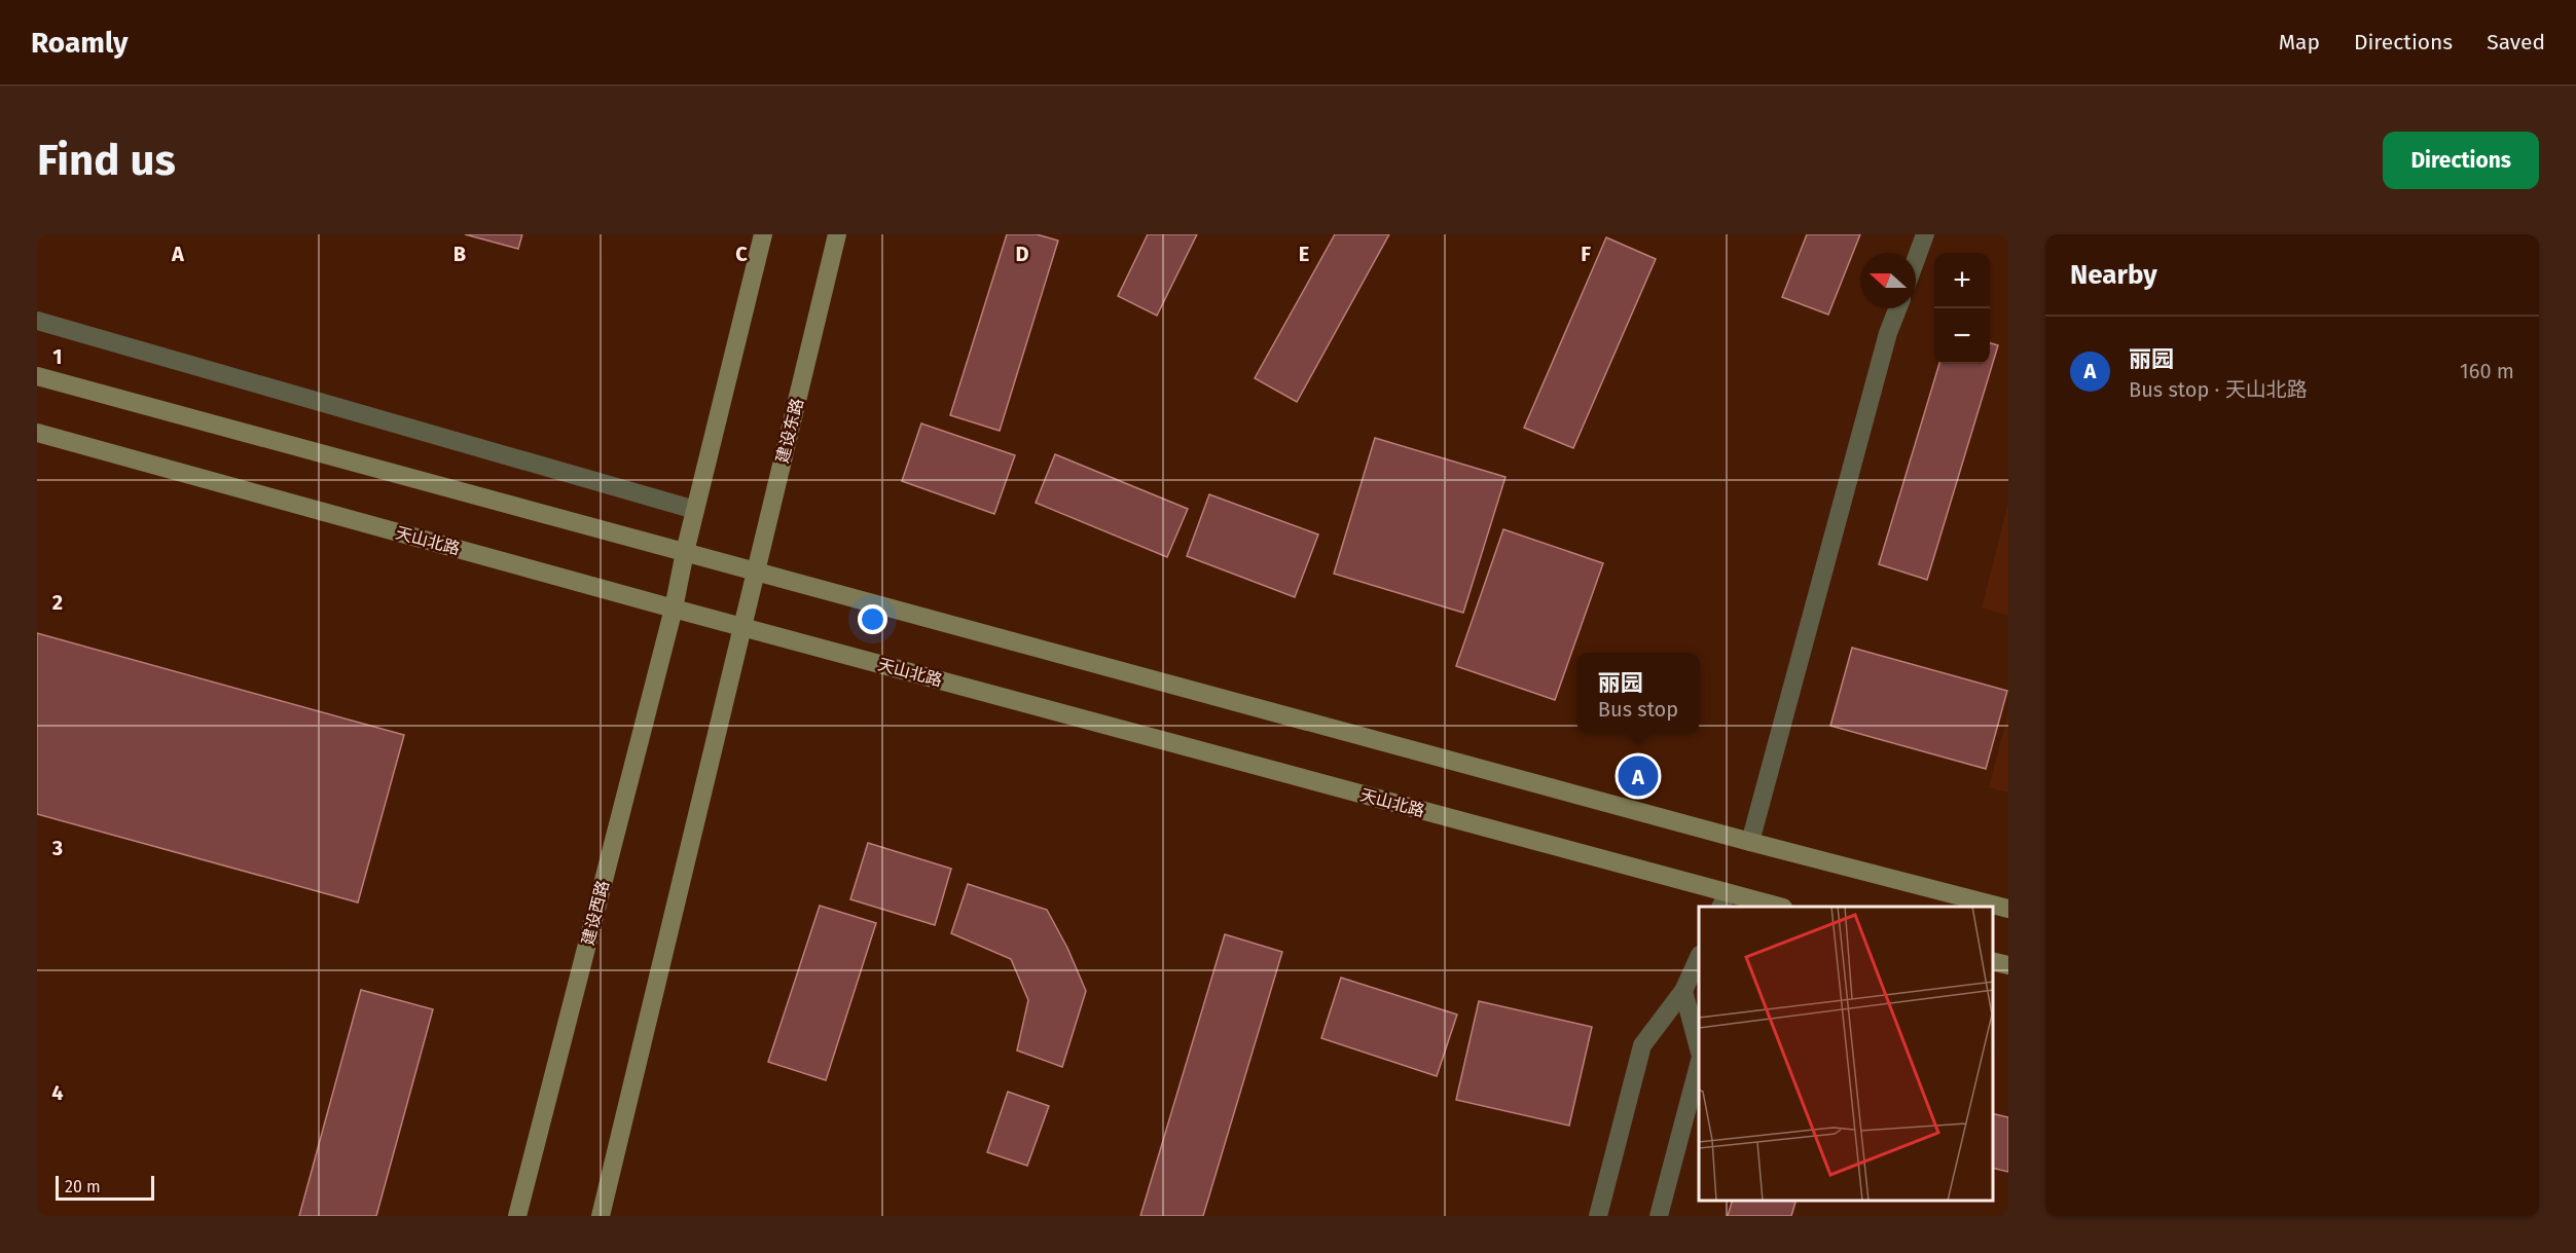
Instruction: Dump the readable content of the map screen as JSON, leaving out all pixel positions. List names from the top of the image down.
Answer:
{
  "streets": {
    "main road": ["建设东路", "天山北路", "建设西路"]
  },
  "crossings": [
    ["建设东路", "天山北路"],
    ["天山北路", "建设西路"]
  ],
  "scale_bar": "20 m",
  "north": "left",
  "page": {
    "header": "Roamly",
    "nav": ["Map", "Directions", "Saved"],
    "buttons": "Directions",
    "title": "Find us",
    "heading": "Nearby",
    "map_buttons": ["+", "−"],
    "list": [
      {
        "mark": "A",
        "name": "丽园",
        "note": "Bus stop · 天山北路",
        "value": "160 m"
      }
    ],
    "popup": ["丽园", "Bus stop"],
    "pins": "A",
    "scale": "20 m"
  },
  "grid": {
    "columns": [
      "A",
      "B",
      "C",
      "D",
      "E",
      "F"
    ],
    "rows": [
      "1",
      "2",
      "3",
      "4"
    ]
  }
}
